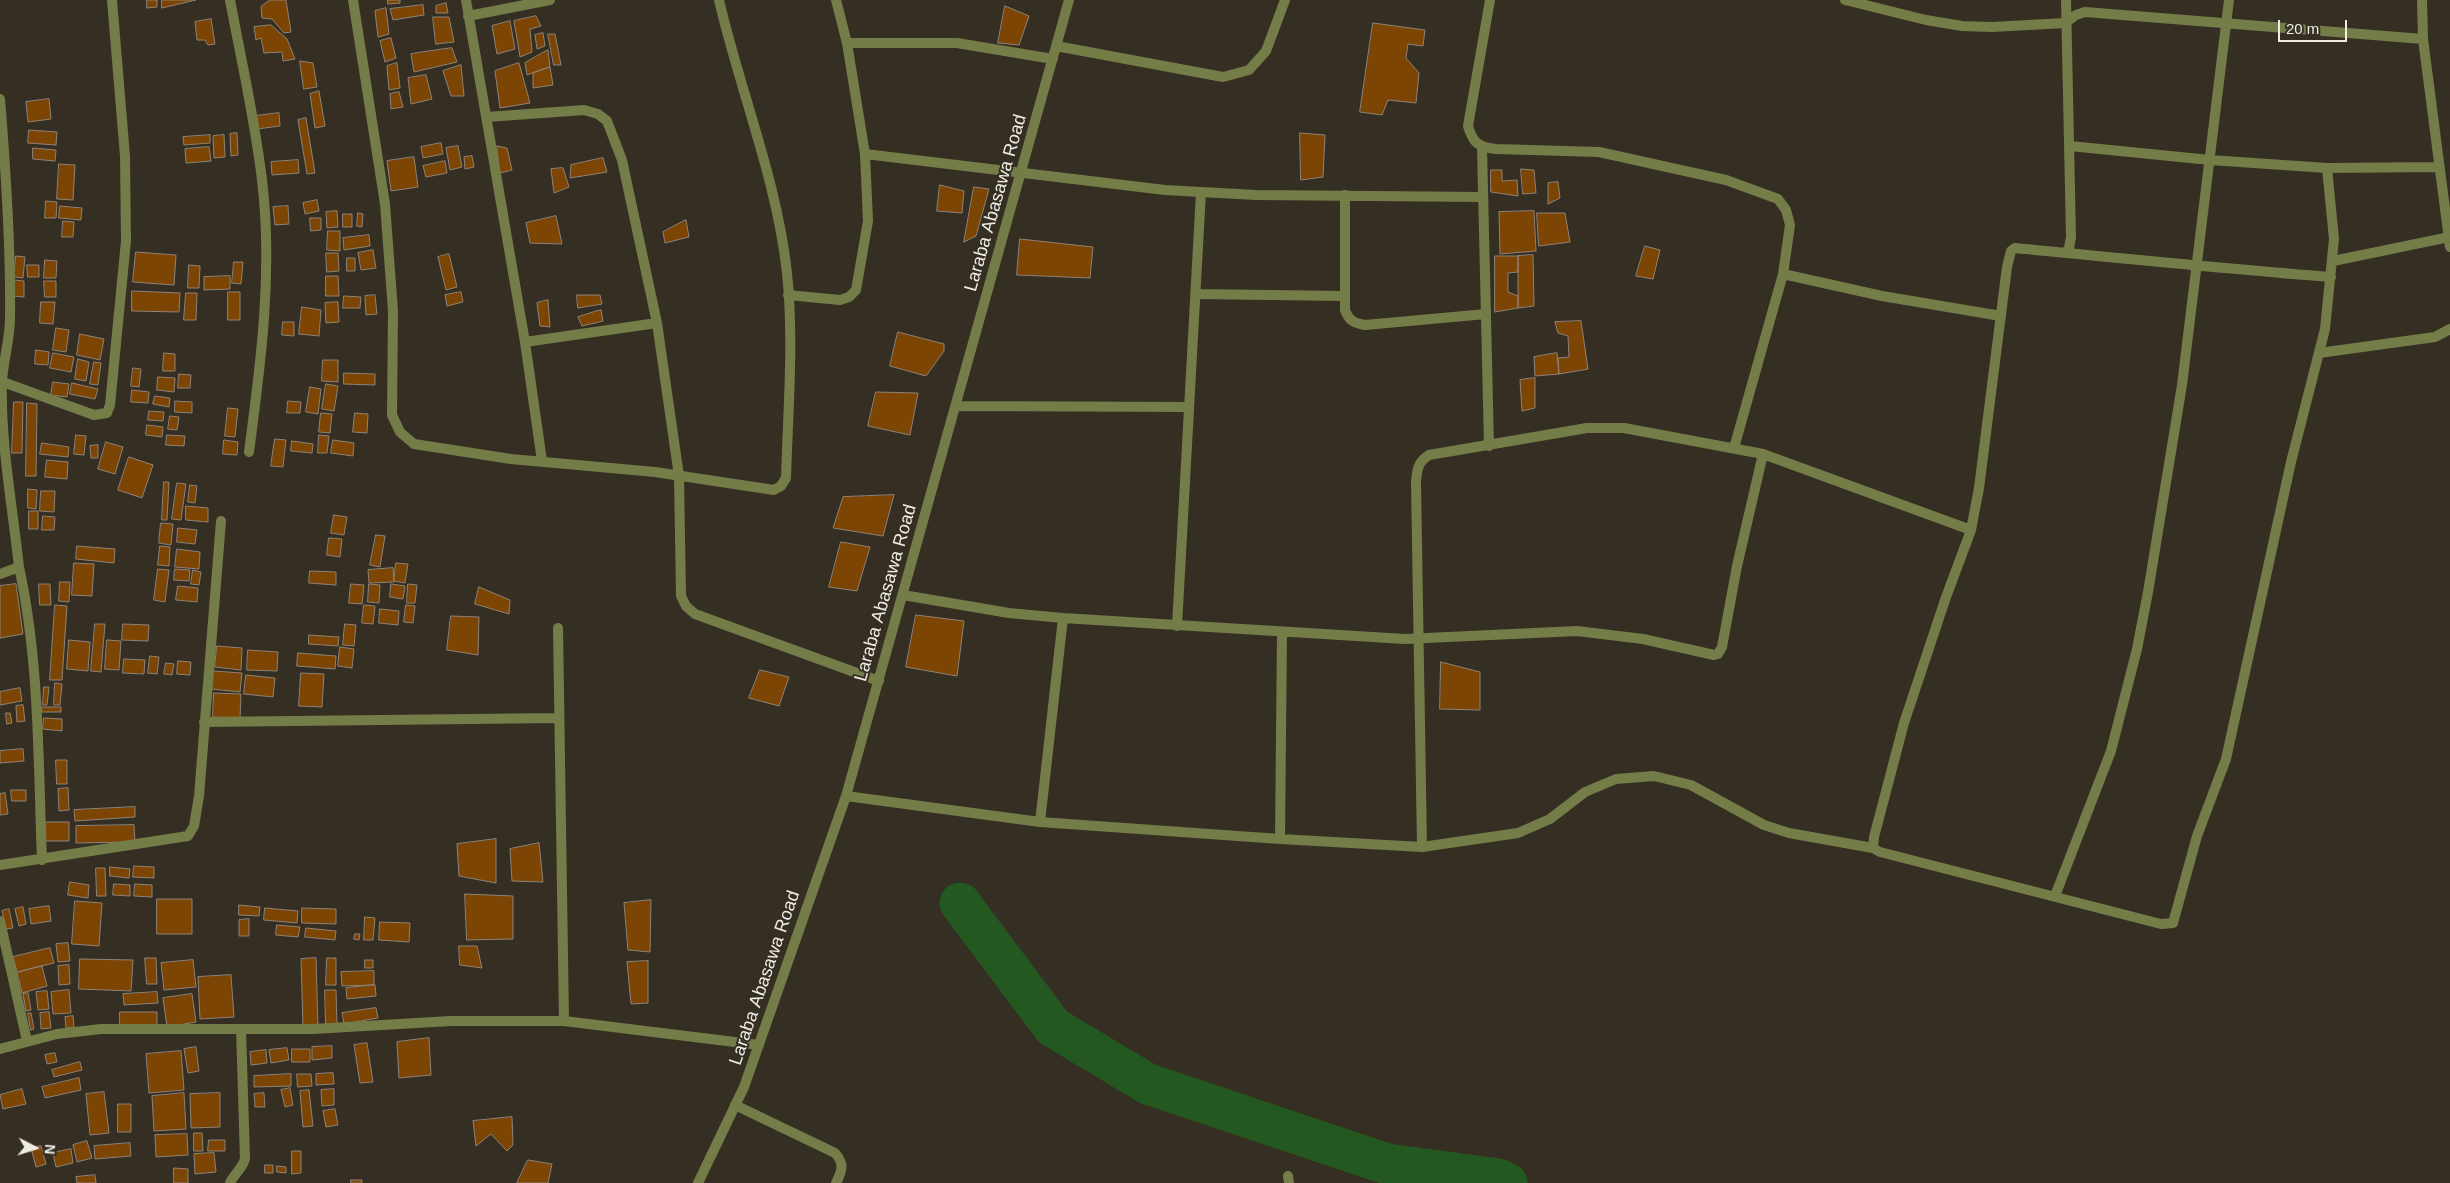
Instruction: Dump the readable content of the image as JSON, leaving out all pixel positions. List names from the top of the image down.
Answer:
{
  "streets": {
    "street": ["Laraba Abasawa Road"]
  },
  "scale_bar": "20 m",
  "north": "right"
}
